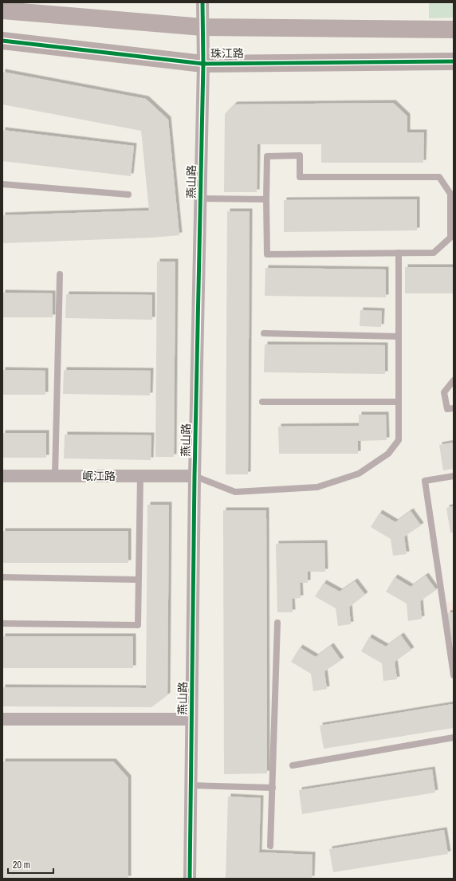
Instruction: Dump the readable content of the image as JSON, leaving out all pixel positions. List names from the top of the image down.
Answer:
{
  "streets": {
    "street": ["珠江路", "燕山路", "岷江路"]
  },
  "crossings": [
    ["珠江路", "燕山路"],
    ["燕山路", "岷江路"]
  ],
  "scale_bar": "20 m"
}
